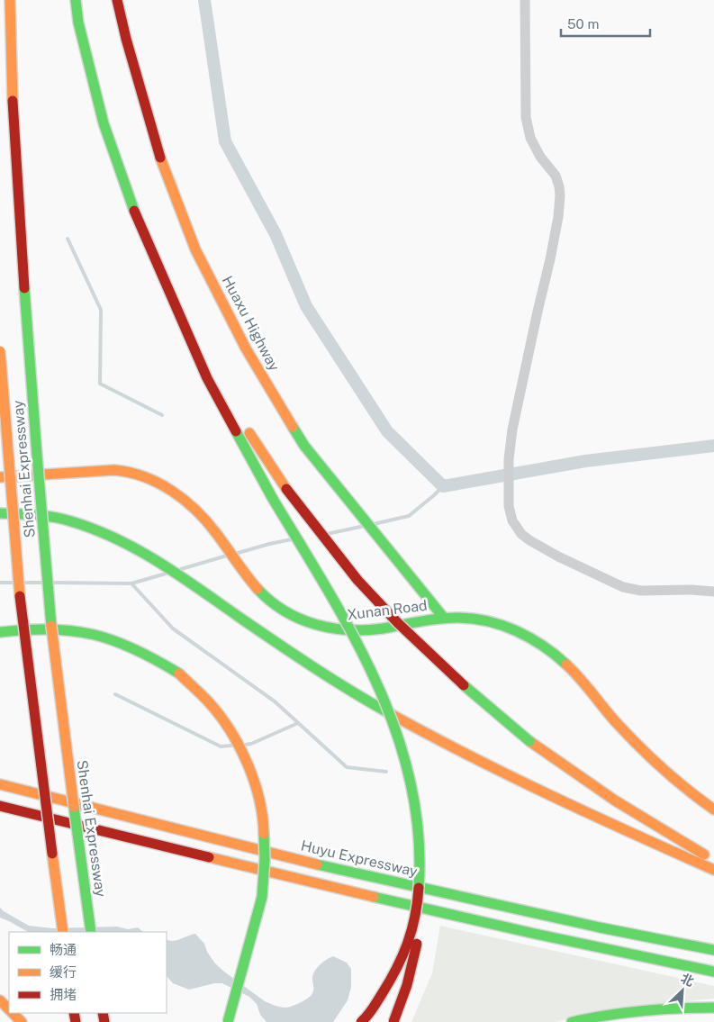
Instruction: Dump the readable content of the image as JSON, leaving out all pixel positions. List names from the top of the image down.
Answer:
{
  "streets": {
    "main road": [
      "Huaxu Highway",
      "Shenhai Expressway",
      "Xunan Road",
      "Huyu Expressway"
    ]
  },
  "crossings": [
    ["Huaxu Highway", "Xunan Road"]
  ],
  "legend": ["畅通", "缓行", "拥堵"],
  "scale_bar": "50 m",
  "north": "top right"
}
